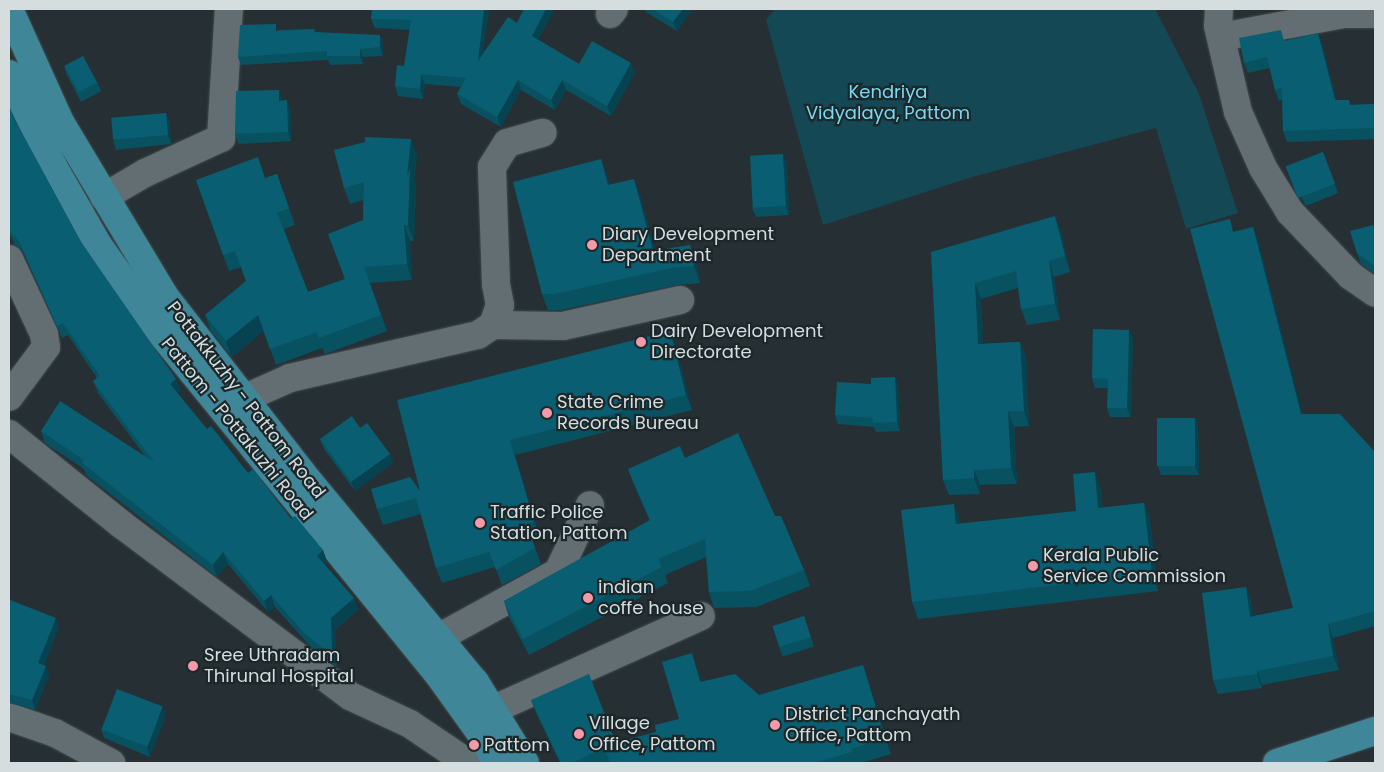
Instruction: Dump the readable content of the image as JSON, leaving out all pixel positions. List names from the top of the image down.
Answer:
{
  "streets": {
    "main road": ["Pottakkuzhy - Pattom Road", "Pattom - Pottakuzhi Road"]
  },
  "parks": ["Kendriya Vidyalaya, Pattom"],
  "places": [
    "Diary Development Department",
    "Dairy Development Directorate",
    "State Crime Records Bureau",
    "Traffic Police Station, Pattom",
    "Kerala Public Service Commission",
    "indian coffe house",
    "Sree Uthradam Thirunal Hospital",
    "District Panchayath Office, Pattom",
    "Village Office, Pattom",
    "Pattom"
  ]
}
